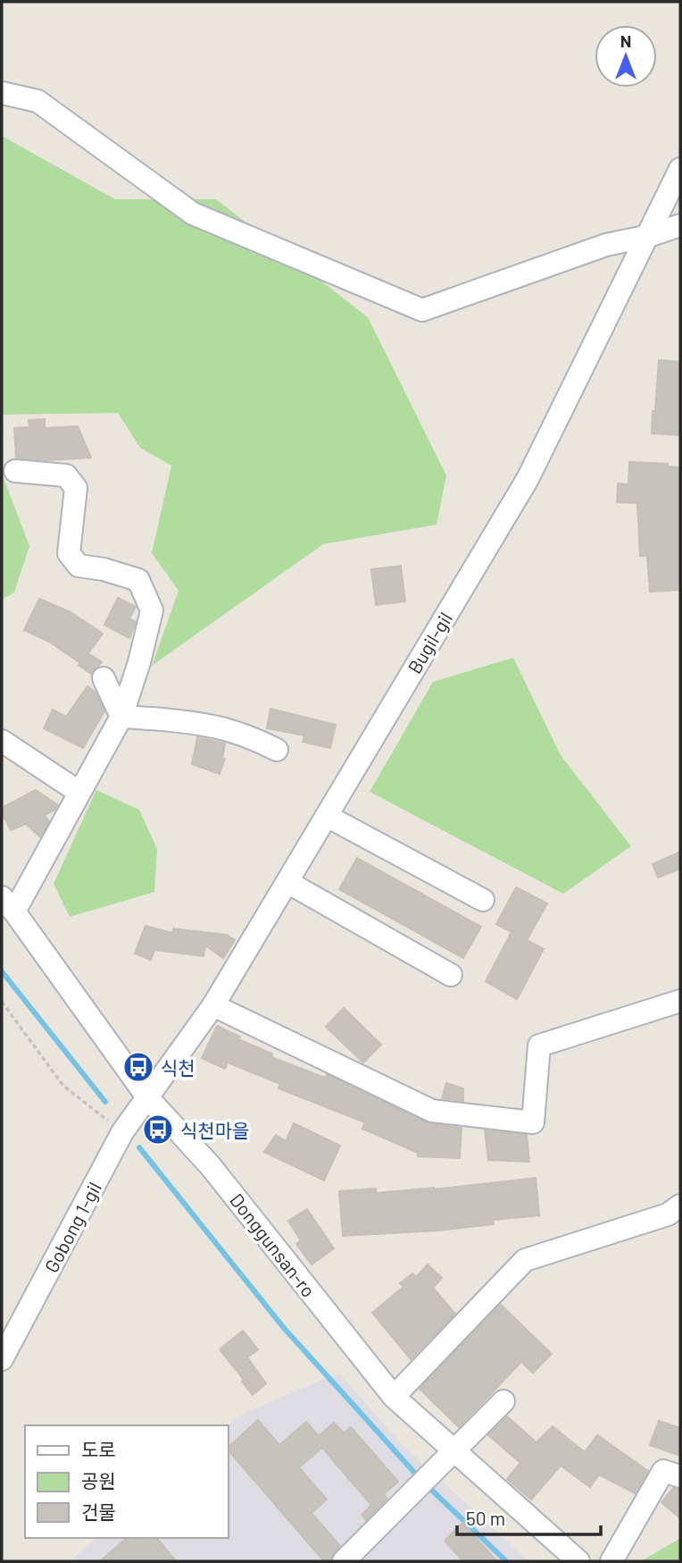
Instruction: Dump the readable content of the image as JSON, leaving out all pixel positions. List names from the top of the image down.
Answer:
{
  "streets": {
    "street": ["Bugil-gil", "Gobong 1-gil", "Donggunsan-ro"]
  },
  "crossings": [
    ["Bugil-gil", "Gobong 1-gil"],
    ["Bugil-gil", "Donggunsan-ro"],
    ["Gobong 1-gil", "Donggunsan-ro"]
  ],
  "places": {
    "bus stop": ["식천", "식천마을"]
  },
  "legend": ["도로", "공원", "건물"],
  "scale_bar": "50 m",
  "north": "top"
}
